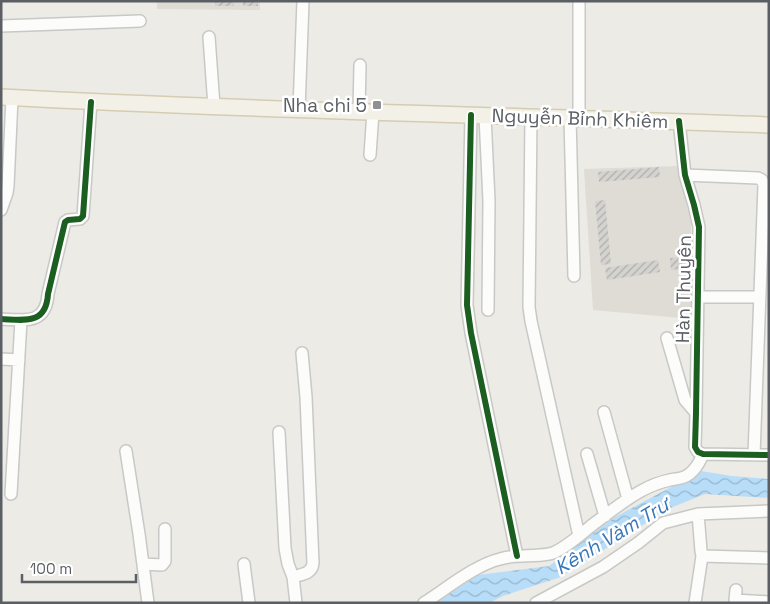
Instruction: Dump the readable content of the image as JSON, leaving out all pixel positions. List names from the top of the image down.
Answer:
{
  "streets": {
    "main road": ["Nguyễn Bỉnh Khiêm"],
    "street": ["Hàn Thuyên"]
  },
  "crossings": [
    ["Nguyễn Bỉnh Khiêm", "Hàn Thuyên"]
  ],
  "water": ["Kênh Vàm Trư"],
  "places": {
    "transit": ["Nha chi 5"]
  },
  "scale_bar": "100 m"
}
